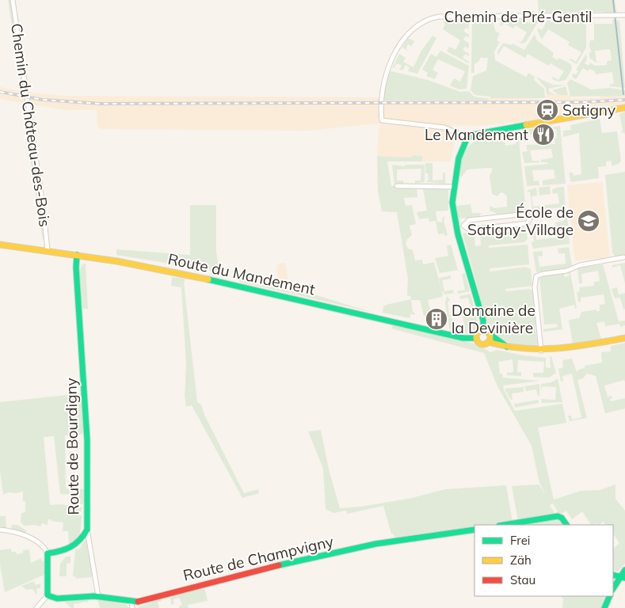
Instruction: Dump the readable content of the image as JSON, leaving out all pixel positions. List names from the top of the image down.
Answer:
{
  "streets": {
    "street": [
      "Chemin de Pré-Gentil",
      "Chemin du Château-des-Bois",
      "Route du Mandement",
      "Route de Bourdigny",
      "Route de Champvigny"
    ]
  },
  "crossings": [
    ["Chemin du Château-des-Bois", "Route du Mandement"],
    ["Route du Mandement", "Route de Bourdigny"]
  ],
  "places": {
    "station": ["Satigny"],
    "restaurant": ["Le Mandement"],
    "school or university": ["École de Satigny-Village"],
    "building": ["Domaine de la Devinière"]
  },
  "legend": ["Frei", "Zäh", "Stau"]
}
